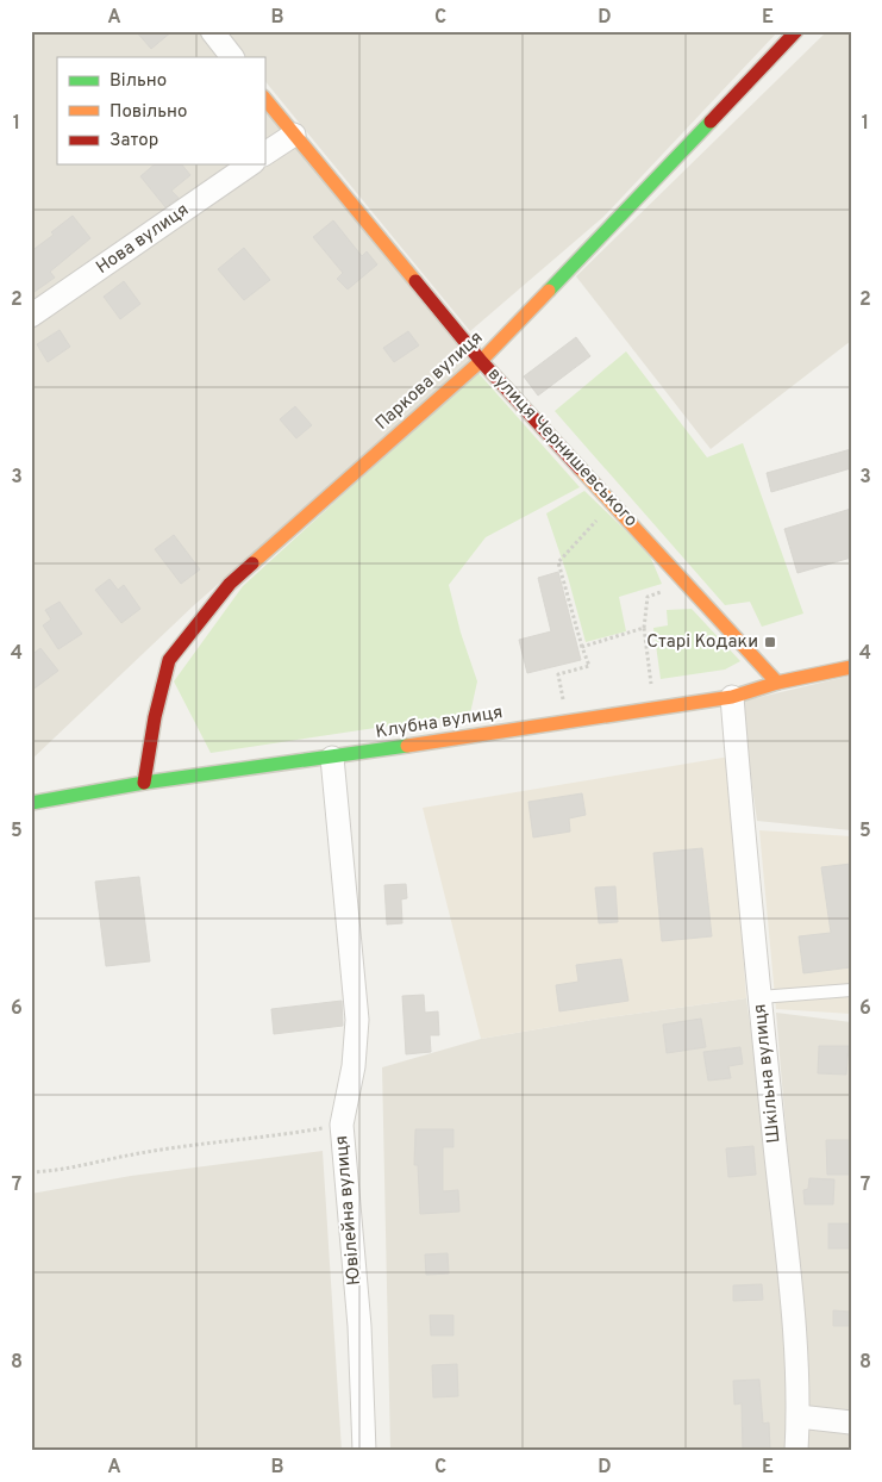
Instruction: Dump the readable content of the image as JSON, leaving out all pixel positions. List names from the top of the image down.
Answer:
{
  "streets": {
    "street": [
      "Нова вулиця",
      "Паркова вулиця",
      "вулиця Чернишевського",
      "Клубна вулиця",
      "Шкільна вулиця",
      "Ювілейна вулиця"
    ]
  },
  "crossings": [
    ["Паркова вулиця", "вулиця Чернишевського"],
    ["Паркова вулиця", "Клубна вулиця"],
    ["вулиця Чернишевського", "Клубна вулиця"],
    ["Клубна вулиця", "Шкільна вулиця"],
    ["Клубна вулиця", "Ювілейна вулиця"]
  ],
  "places": {
    "transit": ["Старі Кодаки"]
  },
  "legend": ["Вільно", "Повільно", "Затор"],
  "grid": {
    "columns": [
      "A",
      "B",
      "C",
      "D",
      "E"
    ],
    "rows": [
      "1",
      "2",
      "3",
      "4",
      "5",
      "6",
      "7",
      "8"
    ]
  }
}
